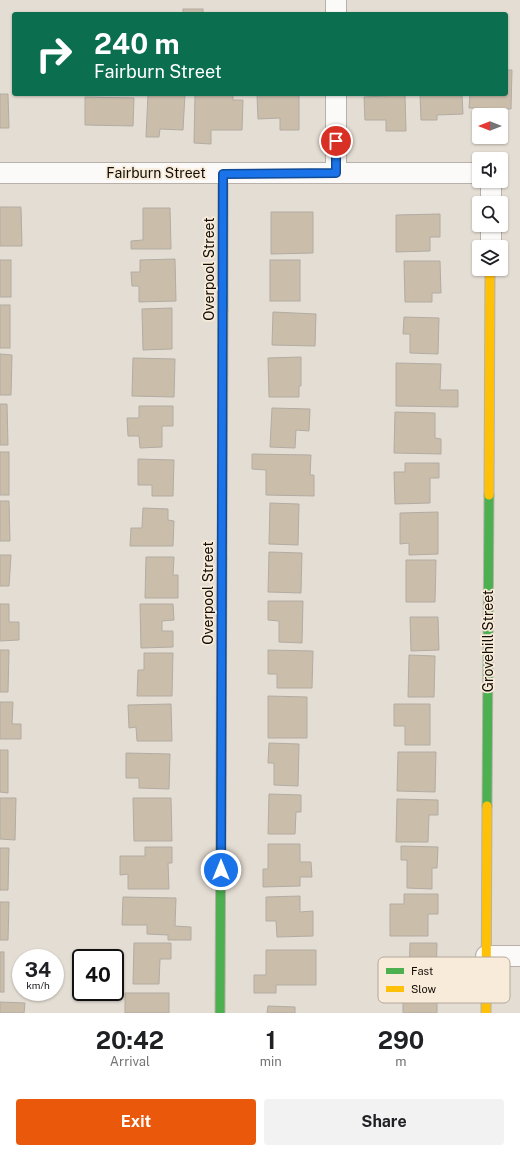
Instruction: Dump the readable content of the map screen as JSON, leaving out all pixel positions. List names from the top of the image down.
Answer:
{
  "streets": {
    "street": ["Fairburn Street", "Overpool Street", "Grovehill Street"]
  },
  "crossings": [
    ["Fairburn Street", "Overpool Street"]
  ],
  "legend": ["Fast", "Slow"],
  "north": "left",
  "page": {
    "turn": ["240 m", "Fairburn Street"],
    "speed": "34 km/h",
    "limit": "40",
    "eta": [
      "20:42",
      "Arrival",
      "1",
      "min",
      "290",
      "m"
    ],
    "buttons": ["Exit", "Share"]
  }
}
